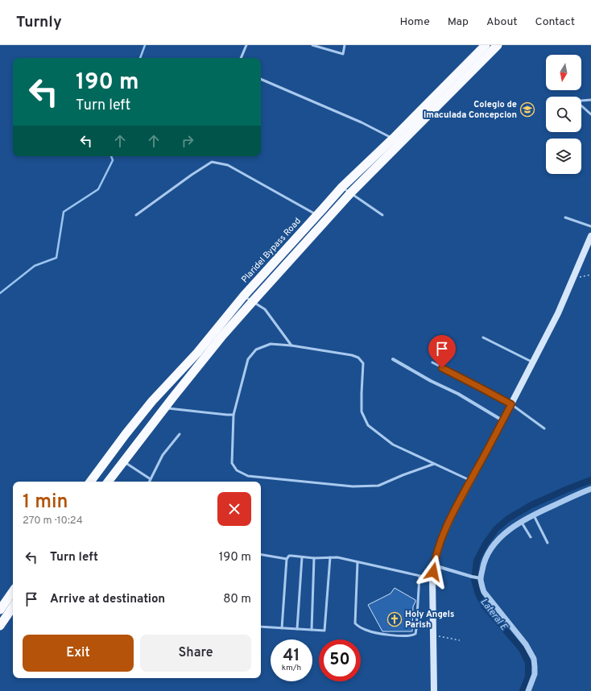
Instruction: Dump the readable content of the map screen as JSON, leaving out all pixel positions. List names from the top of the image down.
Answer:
{
  "streets": {
    "highway": ["Plaridel Bypass Road"]
  },
  "water": ["Lateral E"],
  "places": {
    "school or university": ["Colegio de Imaculada Concepcion"],
    "church": ["Holy Angels Parish"]
  },
  "north": "bottom",
  "page": {
    "header": "Turnly",
    "nav": [
      "Home",
      "Map",
      "About",
      "Contact"
    ],
    "turn": ["190 m", "Turn left"],
    "heading": ["1 min", "270 m · 10:24"],
    "list": [
      {
        "name": "Turn left",
        "value": "190 m"
      },
      {
        "name": "Arrive at destination",
        "value": "80 m"
      }
    ],
    "buttons": ["Exit", "Share"],
    "speed": "41 km/h",
    "limit": "50"
  }
}
